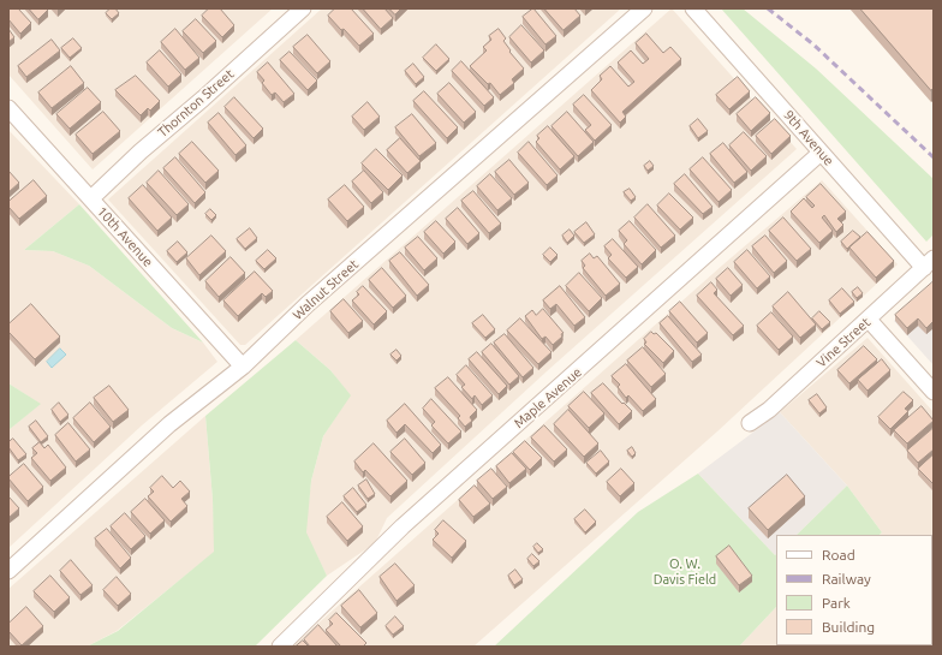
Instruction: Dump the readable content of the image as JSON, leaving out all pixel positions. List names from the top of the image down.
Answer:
{
  "streets": {
    "street": [
      "Thornton Street",
      "9th Avenue",
      "10th Avenue",
      "Walnut Street",
      "Vine Street",
      "Maple Avenue"
    ]
  },
  "crossings": [
    ["Thornton Street", "10th Avenue"],
    ["9th Avenue", "Vine Street"],
    ["9th Avenue", "Maple Avenue"],
    ["10th Avenue", "Walnut Street"]
  ],
  "parks": ["O. W. Davis Field"],
  "legend": [
    "Road",
    "Railway",
    "Park",
    "Building"
  ]
}
